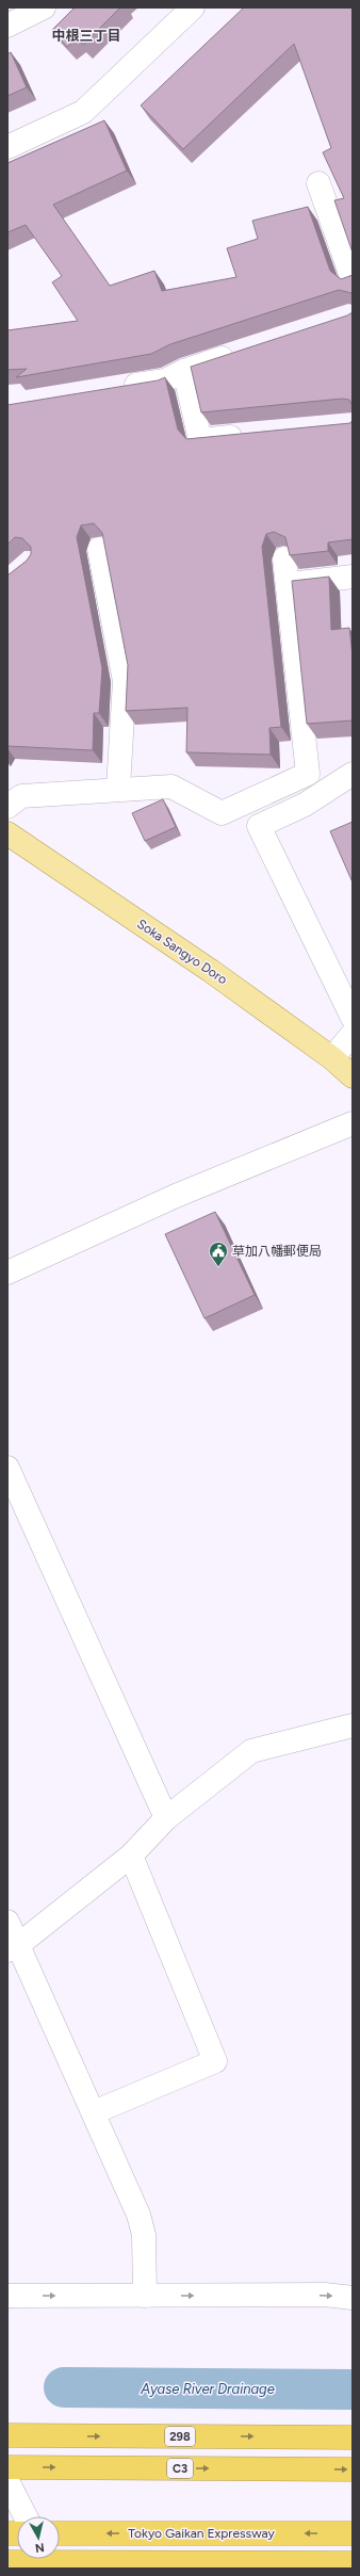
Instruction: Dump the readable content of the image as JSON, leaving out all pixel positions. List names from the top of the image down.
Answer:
{
  "streets": {
    "highway": ["298", "C3", "Tokyo Gaikan Expressway"],
    "main road": ["Soka Sangyo Doro"]
  },
  "districts": ["中根三丁目"],
  "water": ["Ayase River Drainage"],
  "places": {
    "public building": ["草加八幡郵便局"]
  },
  "north": "bottom"
}
